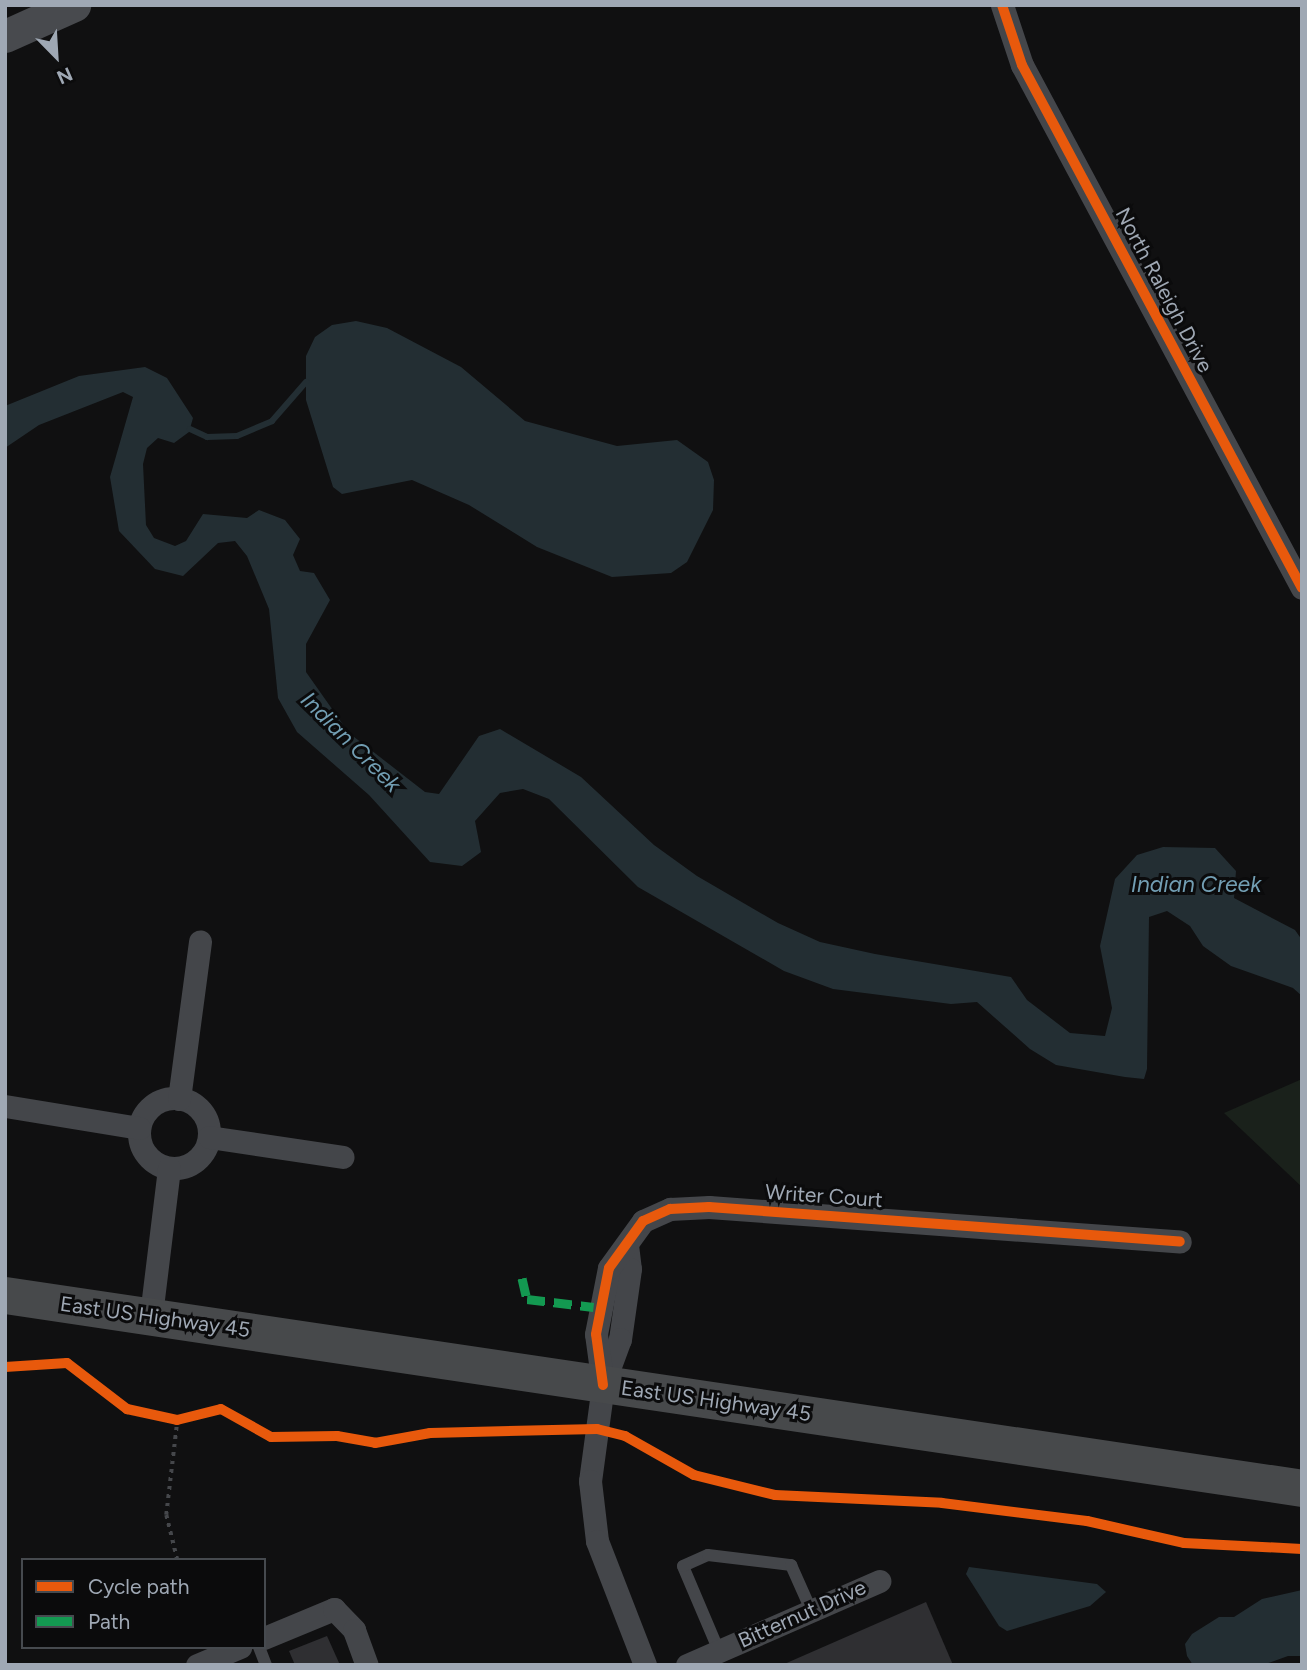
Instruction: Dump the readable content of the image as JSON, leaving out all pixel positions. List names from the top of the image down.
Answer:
{
  "streets": {
    "main road": ["East US Highway 45"],
    "street": ["North Raleigh Drive", "Writer Court", "Bitternut Drive"]
  },
  "crossings": [
    ["Writer Court", "East US Highway 45"]
  ],
  "water": ["Indian Creek"],
  "legend": ["Cycle path", "Path"],
  "north": "bottom right"
}
